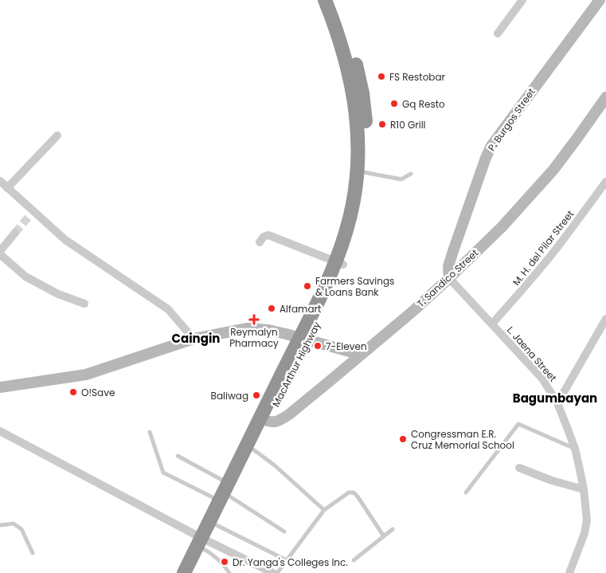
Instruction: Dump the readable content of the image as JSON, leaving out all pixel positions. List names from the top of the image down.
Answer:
{
  "streets": {
    "highway": ["MacArthur Highway"],
    "main road": ["P. Burgos Street", "T. Sandico Street"],
    "street": ["M. H. del Pilar Street", "L. Jaena Street"]
  },
  "crossings": [
    ["P. Burgos Street", "T. Sandico Street"],
    ["P. Burgos Street", "L. Jaena Street"],
    ["M. H. del Pilar Street", "L. Jaena Street"],
    ["T. Sandico Street", "L. Jaena Street"],
    ["T. Sandico Street", "MacArthur Highway"]
  ],
  "districts": ["Caingin", "Bagumbayan"],
  "places": {
    "other": [
      "FS Restobar",
      "Gq Resto",
      "R10 Grill",
      "Farmers Savings & Loans Bank",
      "Alfamart",
      "7-Eleven",
      "O!Save",
      "Baliwag",
      "Congressman E.R. Cruz Memorial School",
      "Dr. Yanga's Colleges Inc."
    ],
    "health": ["Reymalyn Pharmacy"]
  }
}
